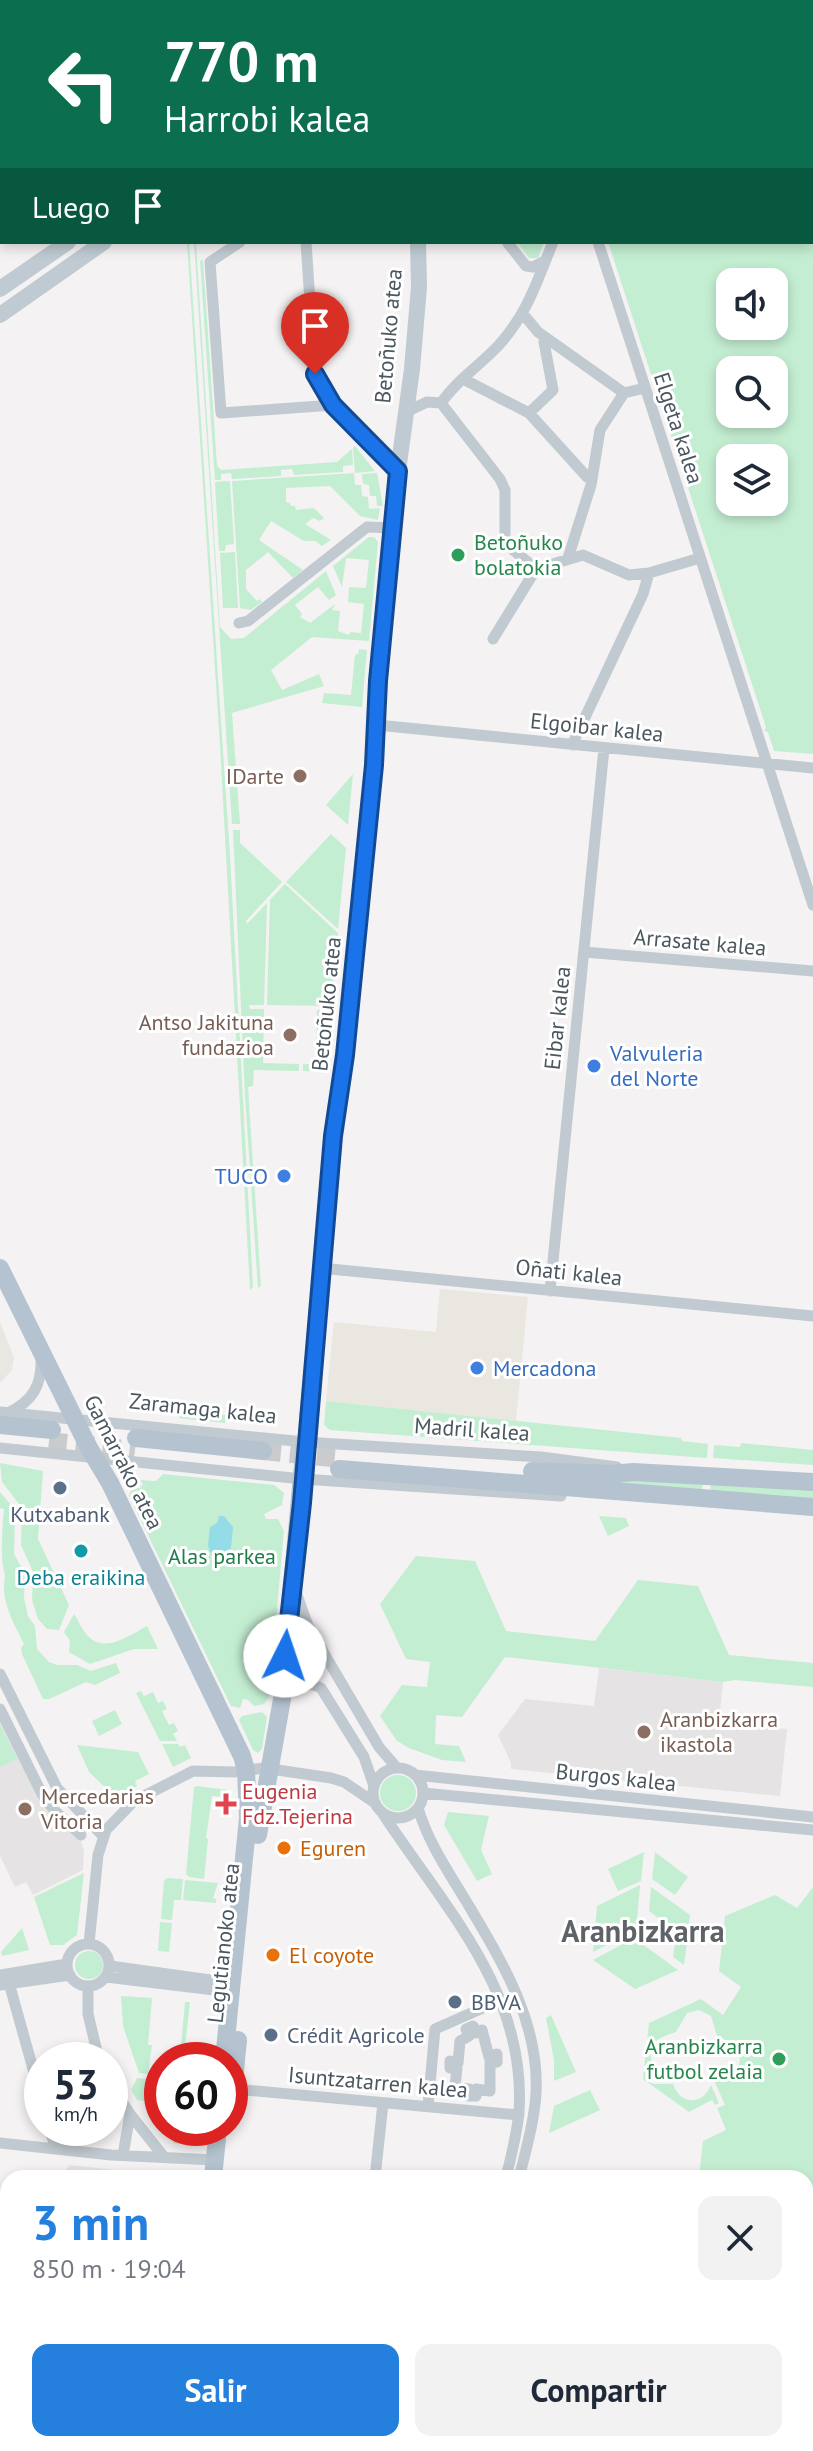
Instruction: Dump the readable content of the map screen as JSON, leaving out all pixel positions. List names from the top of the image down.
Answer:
{
  "streets": {
    "main road": [
      "Betoñuko atea",
      "Zaramaga kalea",
      "Madril kalea",
      "Gamarrako atea",
      "Legutianoko atea"
    ],
    "street": [
      "Elgeta kalea",
      "Elgoibar kalea",
      "Arrasate kalea",
      "Eibar kalea",
      "Oñati kalea",
      "Burgos kalea",
      "Isuntzatarren kalea"
    ]
  },
  "crossings": [
    ["Betoñuko atea", "Elgoibar kalea"],
    ["Betoñuko atea", "Oñati kalea"],
    ["Betoñuko atea", "Zaramaga kalea"],
    ["Betoñuko atea", "Madril kalea"],
    ["Betoñuko atea", "Legutianoko atea"],
    ["Elgeta kalea", "Elgoibar kalea"],
    ["Elgoibar kalea", "Eibar kalea"],
    ["Arrasate kalea", "Eibar kalea"],
    ["Eibar kalea", "Oñati kalea"],
    ["Zaramaga kalea", "Madril kalea"],
    ["Zaramaga kalea", "Gamarrako atea"],
    ["Gamarrako atea", "Legutianoko atea"]
  ],
  "districts": ["Aranbizkarra"],
  "parks": ["Alas parkea"],
  "places": {
    "other": [
      "Betoñuko bolatokia",
      "IDarte",
      "Antso Jakituna fundazioa",
      "Valvuleria del Norte",
      "TUCO",
      "Mercadona",
      "Kutxabank",
      "Deba eraikina",
      "Aranbizkarra ikastola",
      "Mercedarias Vitoria",
      "Eguren",
      "El coyote",
      "BBVA",
      "Crédit Agricole",
      "Aranbizkarra futbol zelaia"
    ],
    "health": ["Eugenia Fdz.Tejerina"]
  },
  "page": {
    "turn": ["770 m", "Harrobi kalea"],
    "then": "Luego",
    "speed": "53 km/h",
    "limit": "60",
    "heading": ["3 min", "850 m · 19:04"],
    "buttons": ["Salir", "Compartir"]
  }
}
